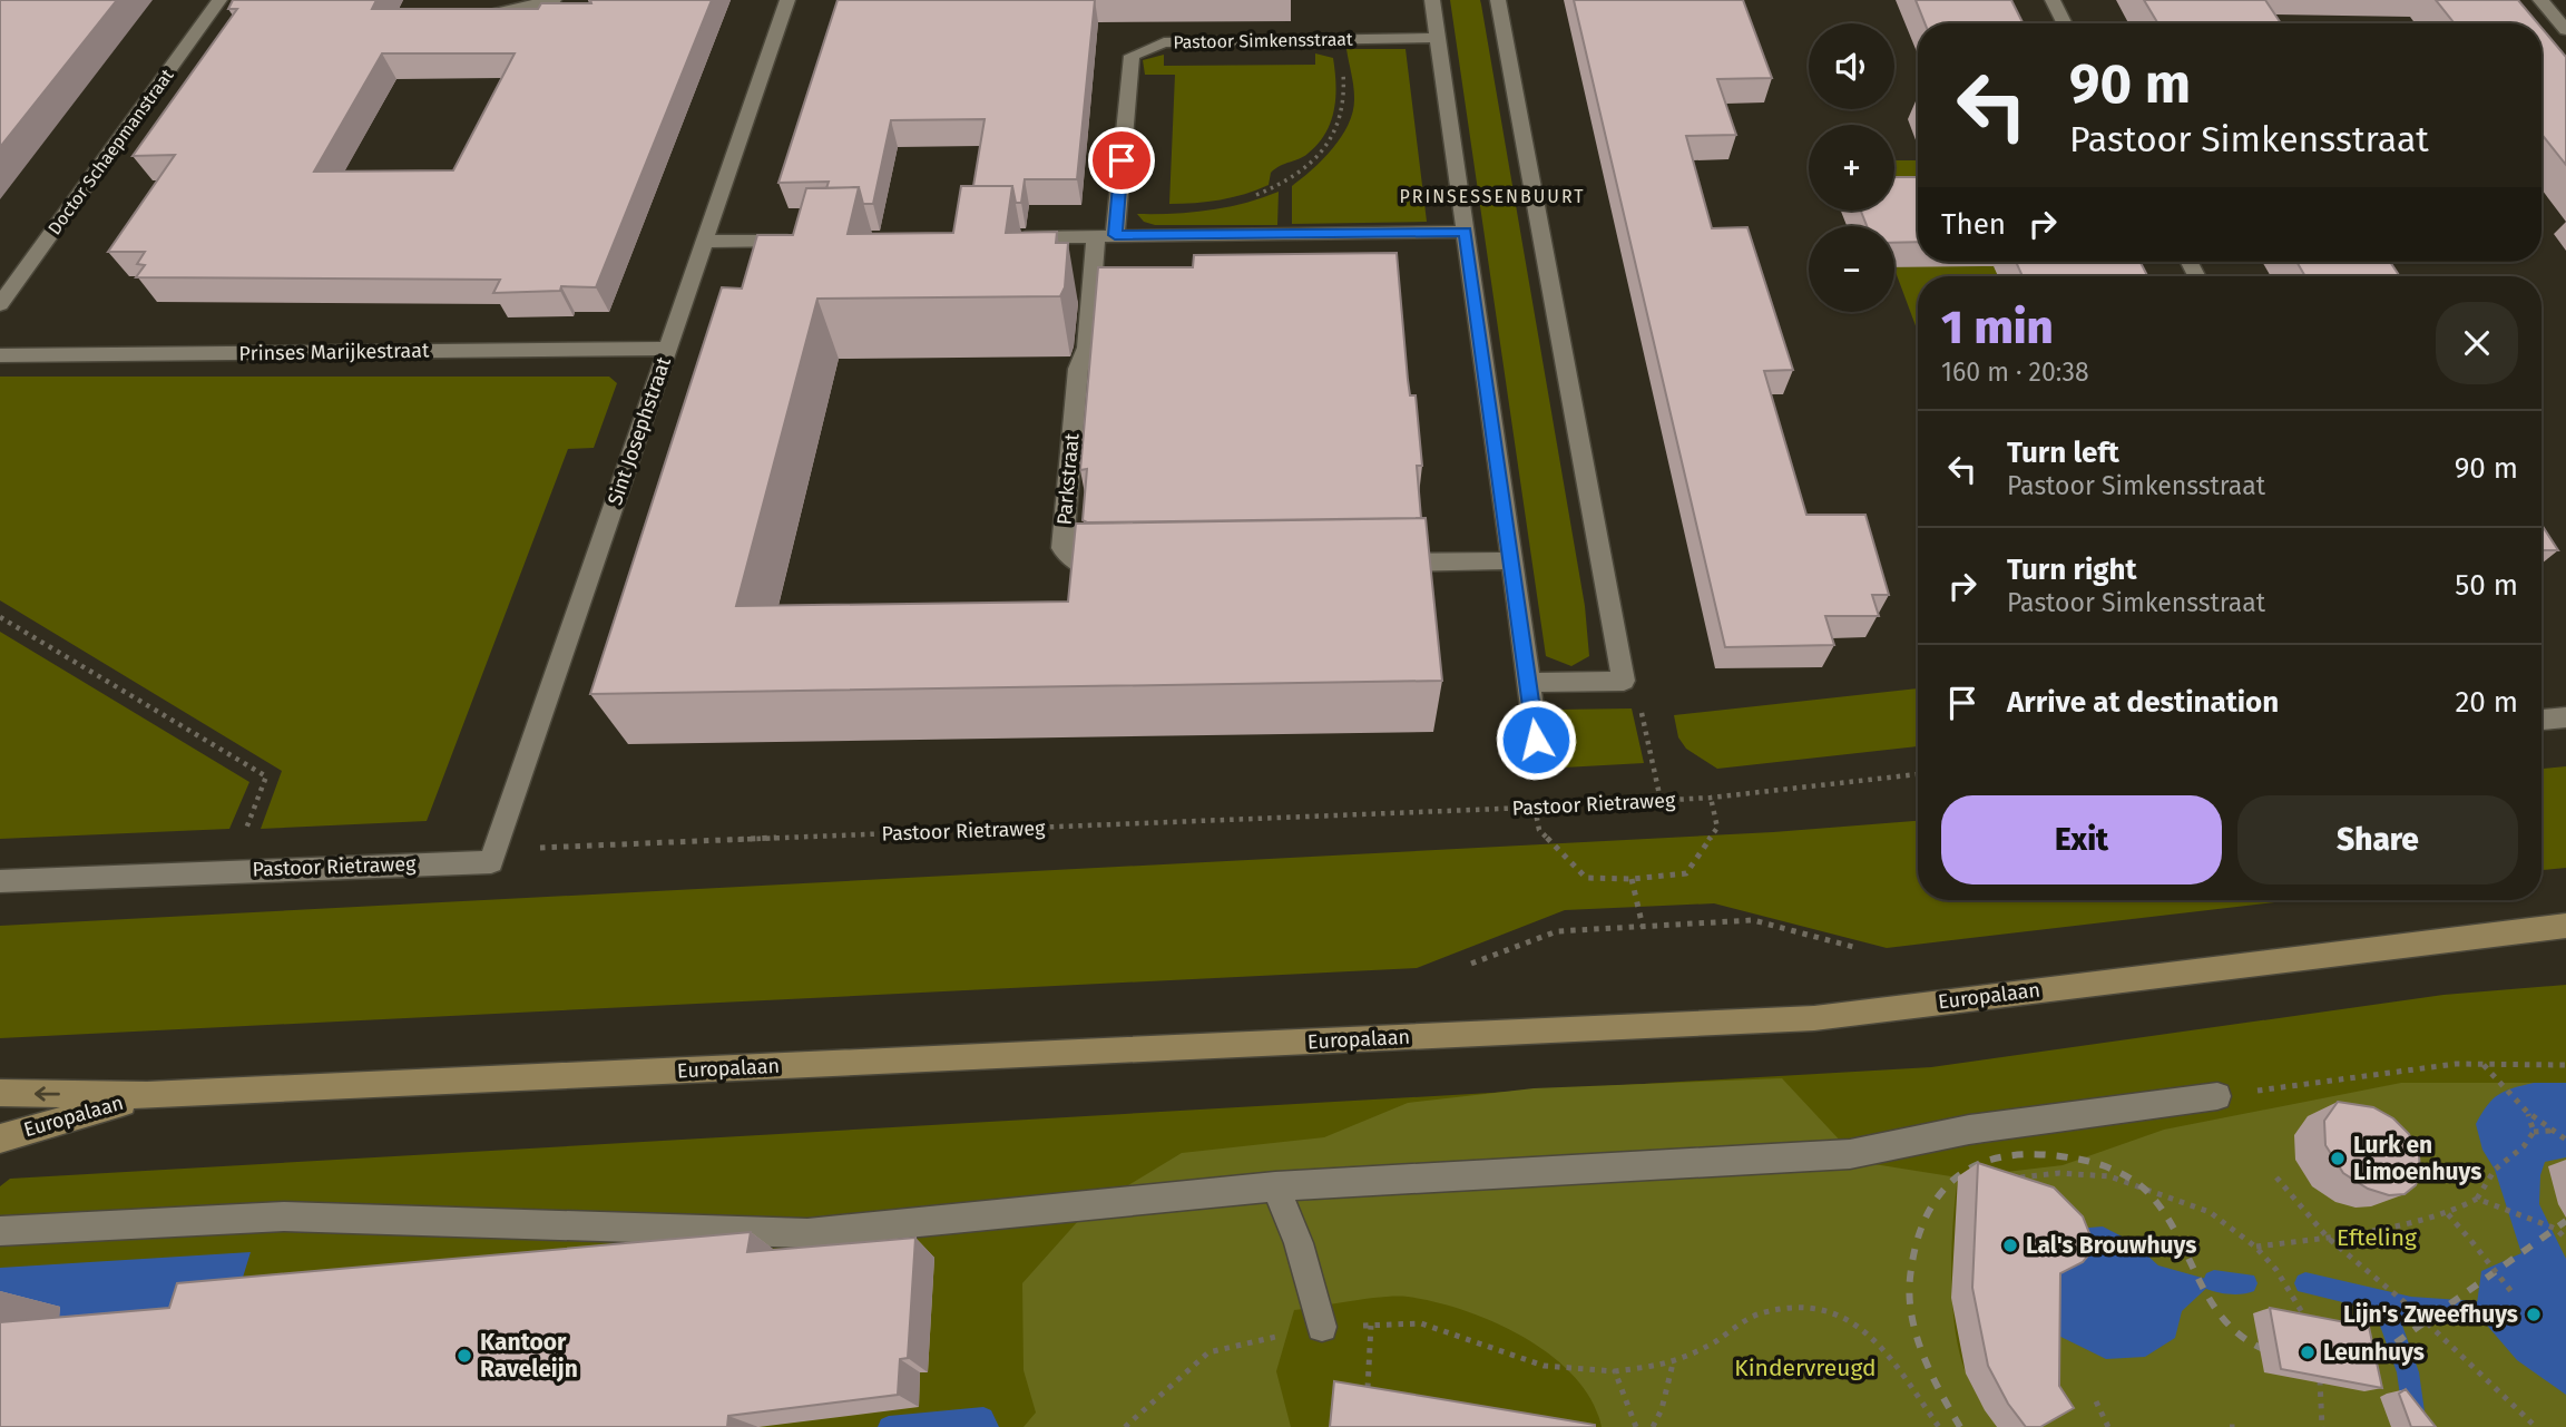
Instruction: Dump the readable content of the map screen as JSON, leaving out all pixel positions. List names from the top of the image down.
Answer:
{
  "streets": {
    "main road": ["Europalaan"],
    "street": [
      "Pastoor Simkensstraat",
      "Doctor Schaepmanstraat",
      "Prinses Marijkestraat",
      "Sint Josephstraat",
      "Parkstraat",
      "Pastoor Rietraweg"
    ]
  },
  "crossings": [
    ["Pastoor Simkensstraat", "Parkstraat"],
    ["Prinses Marijkestraat", "Sint Josephstraat"],
    ["Sint Josephstraat", "Pastoor Rietraweg"]
  ],
  "districts": ["PRINSESSENBUURT"],
  "parks": ["Efteling", "Kindervreugd"],
  "places": [
    "Lurk en Limoenhuys",
    "Lal's Brouwhuys",
    "Lijn's Zweefhuys",
    "Leunhuys",
    "Kantoor Raveleijn"
  ],
  "page": {
    "map_buttons": ["+", "−"],
    "turn": ["90 m", "Pastoor Simkensstraat"],
    "then": "Then",
    "heading": ["1 min", "160 m · 20:38"],
    "list": [
      {
        "name": "Turn left",
        "note": "Pastoor Simkensstraat",
        "value": "90 m"
      },
      {
        "name": "Turn right",
        "note": "Pastoor Simkensstraat",
        "value": "50 m"
      },
      {
        "name": "Arrive at destination",
        "value": "20 m"
      }
    ],
    "buttons": ["Exit", "Share"]
  }
}
